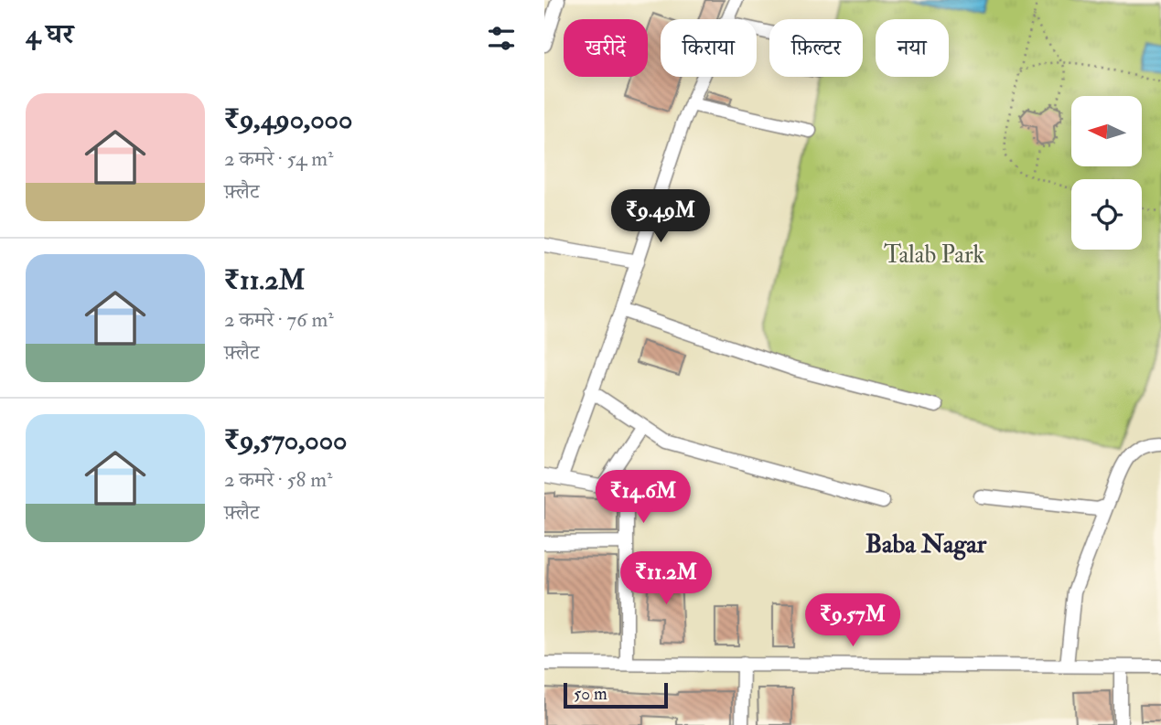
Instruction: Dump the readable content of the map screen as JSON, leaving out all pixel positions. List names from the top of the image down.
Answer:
{
  "districts": ["Baba Nagar"],
  "parks": ["Talab Park"],
  "scale_bar": "50 m",
  "north": "left",
  "page": {
    "heading": "4 घर",
    "chip": [
      "खरीदें",
      "किराया",
      "फ़िल्टर",
      "नया"
    ],
    "list": [
      {
        "name": "₹9,490,000",
        "note": "2 कमरे · 54 m² · फ़्लैट"
      },
      {
        "name": "₹11.2M",
        "note": "2 कमरे · 76 m² · फ़्लैट"
      },
      {
        "name": "₹9,570,000",
        "note": "2 कमरे · 58 m² · फ़्लैट"
      }
    ],
    "price": [
      "₹9.49M",
      "₹14.6M",
      "₹11.2M",
      "₹9.57M"
    ],
    "scale": "50 m"
  }
}
